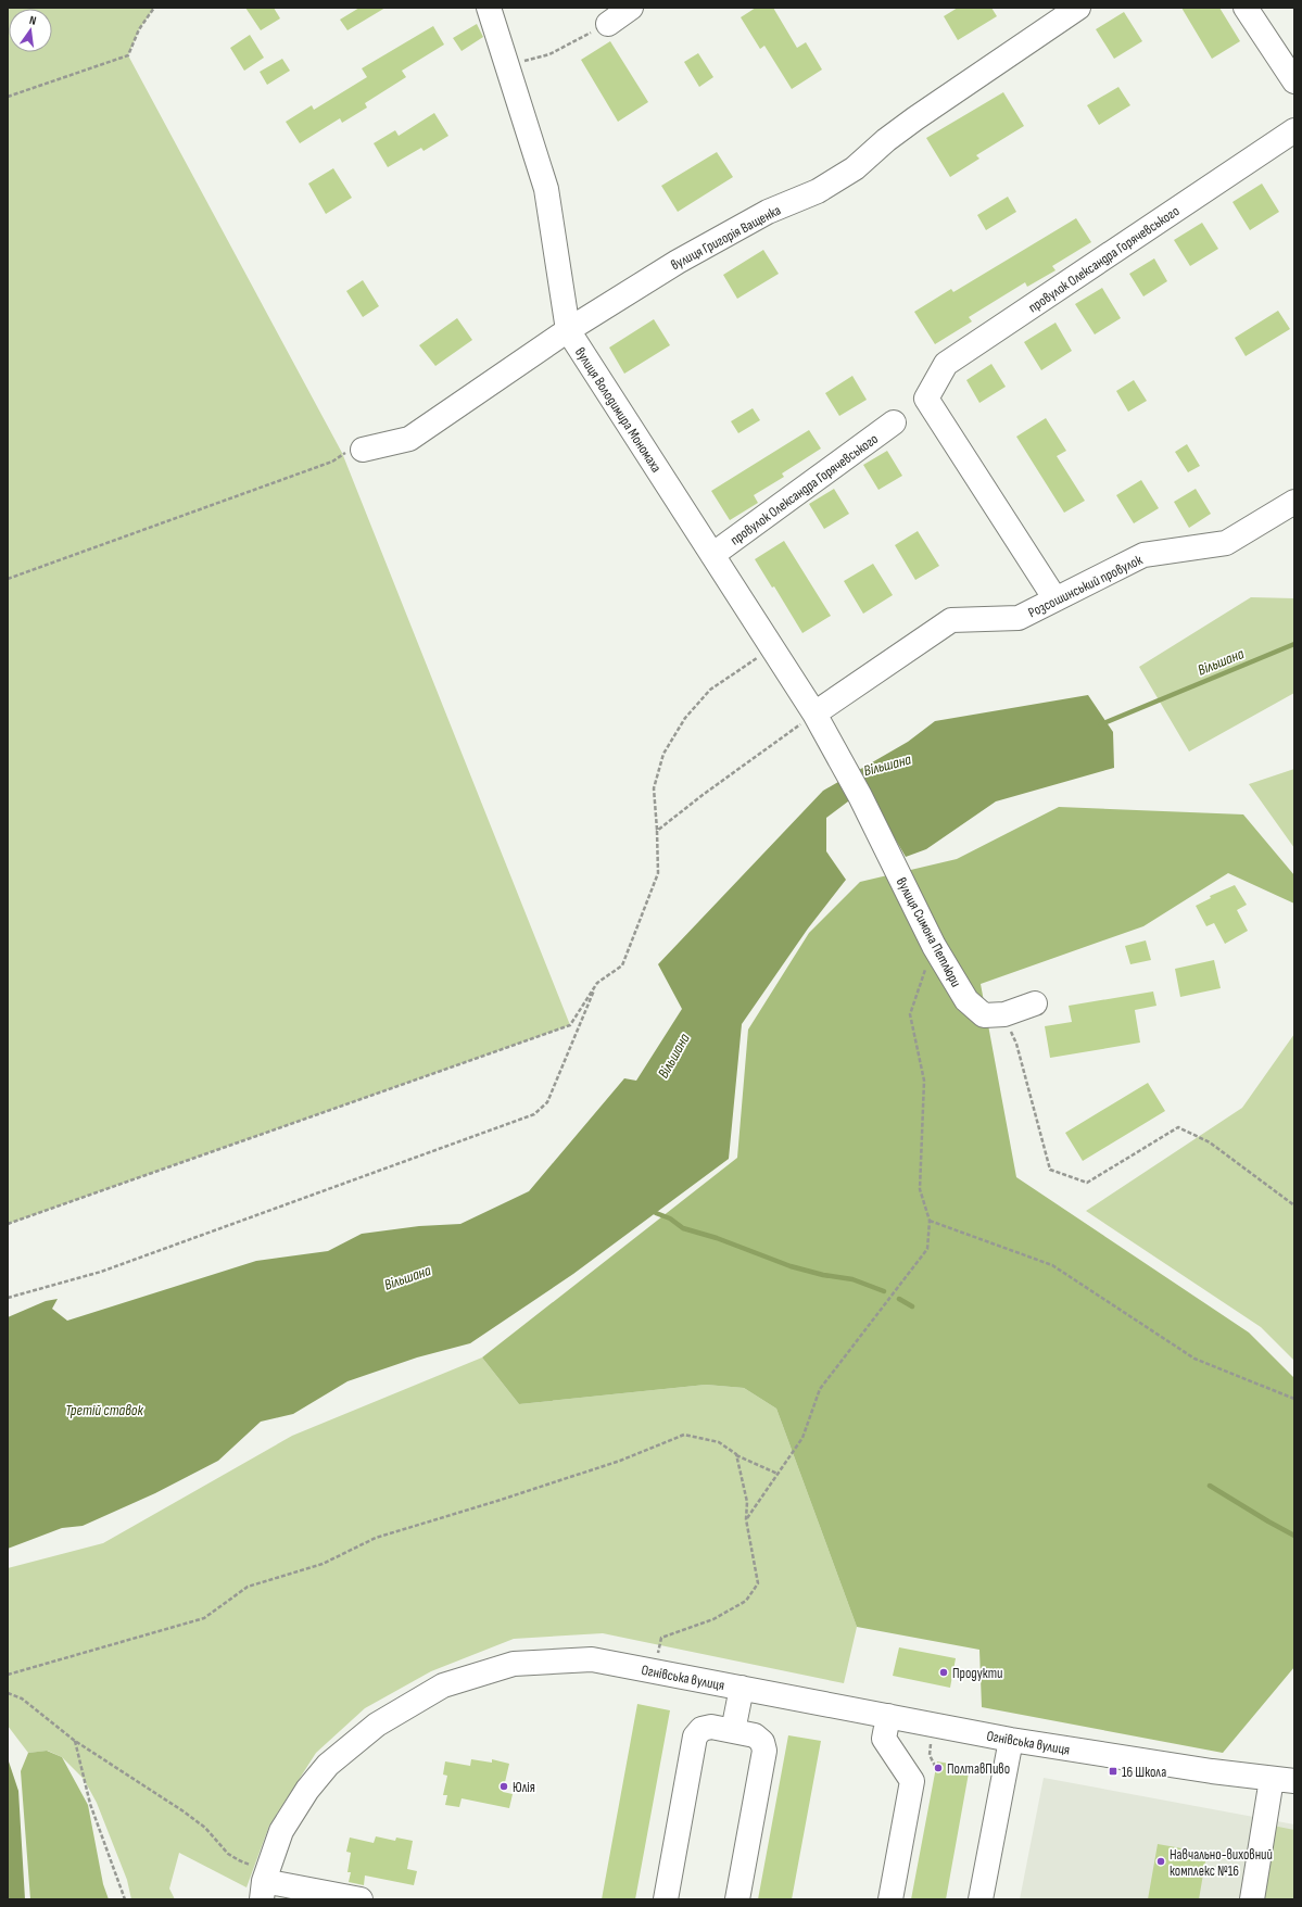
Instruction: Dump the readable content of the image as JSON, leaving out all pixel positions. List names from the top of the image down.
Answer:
{
  "streets": {
    "street": [
      "вулиця Григорія Ващенка",
      "провулок Олександра Горячевського",
      "вулиця Володимира Мономаха",
      "Розсошинський провулок",
      "вулиця Симона Петлюри",
      "Огнівська вулиця"
    ]
  },
  "crossings": [
    ["вулиця Григорія Ващенка", "вулиця Володимира Мономаха"],
    ["провулок Олександра Горячевського", "вулиця Володимира Мономаха"],
    ["провулок Олександра Горячевського", "Розсошинський провулок"],
    ["вулиця Володимира Мономаха", "Розсошинський провулок"],
    ["вулиця Володимира Мономаха", "вулиця Симона Петлюри"]
  ],
  "water": ["Вільшана", "Третій ставок"],
  "places": {
    "other": [
      "Продукти",
      "ПолтавПиво",
      "Юлія",
      "Навчально-виховний комплекс №16"
    ],
    "transit": ["16 Школа"]
  },
  "north": "top"
}
